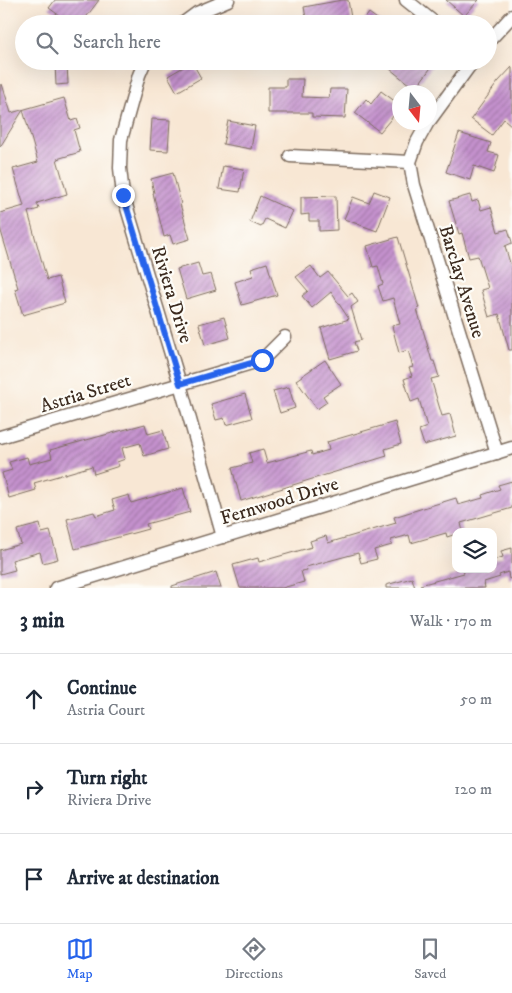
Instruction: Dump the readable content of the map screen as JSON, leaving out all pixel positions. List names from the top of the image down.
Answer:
{
  "streets": {
    "street": [
      "Barclay Avenue",
      "Riviera Drive",
      "Astria Street",
      "Fernwood Drive"
    ]
  },
  "crossings": [
    ["Barclay Avenue", "Fernwood Drive"],
    ["Riviera Drive", "Astria Street"],
    ["Riviera Drive", "Fernwood Drive"]
  ],
  "north": "bottom",
  "page": {
    "search": "Search here",
    "heading": ["3 min", "Walk · 170 m"],
    "list": [
      ["Continue", "Astria Court", "50 m"],
      ["Turn right", "Riviera Drive", "120 m"],
      "Arrive at destination"
    ],
    "nav": ["Map", "Directions", "Saved"]
  }
}
